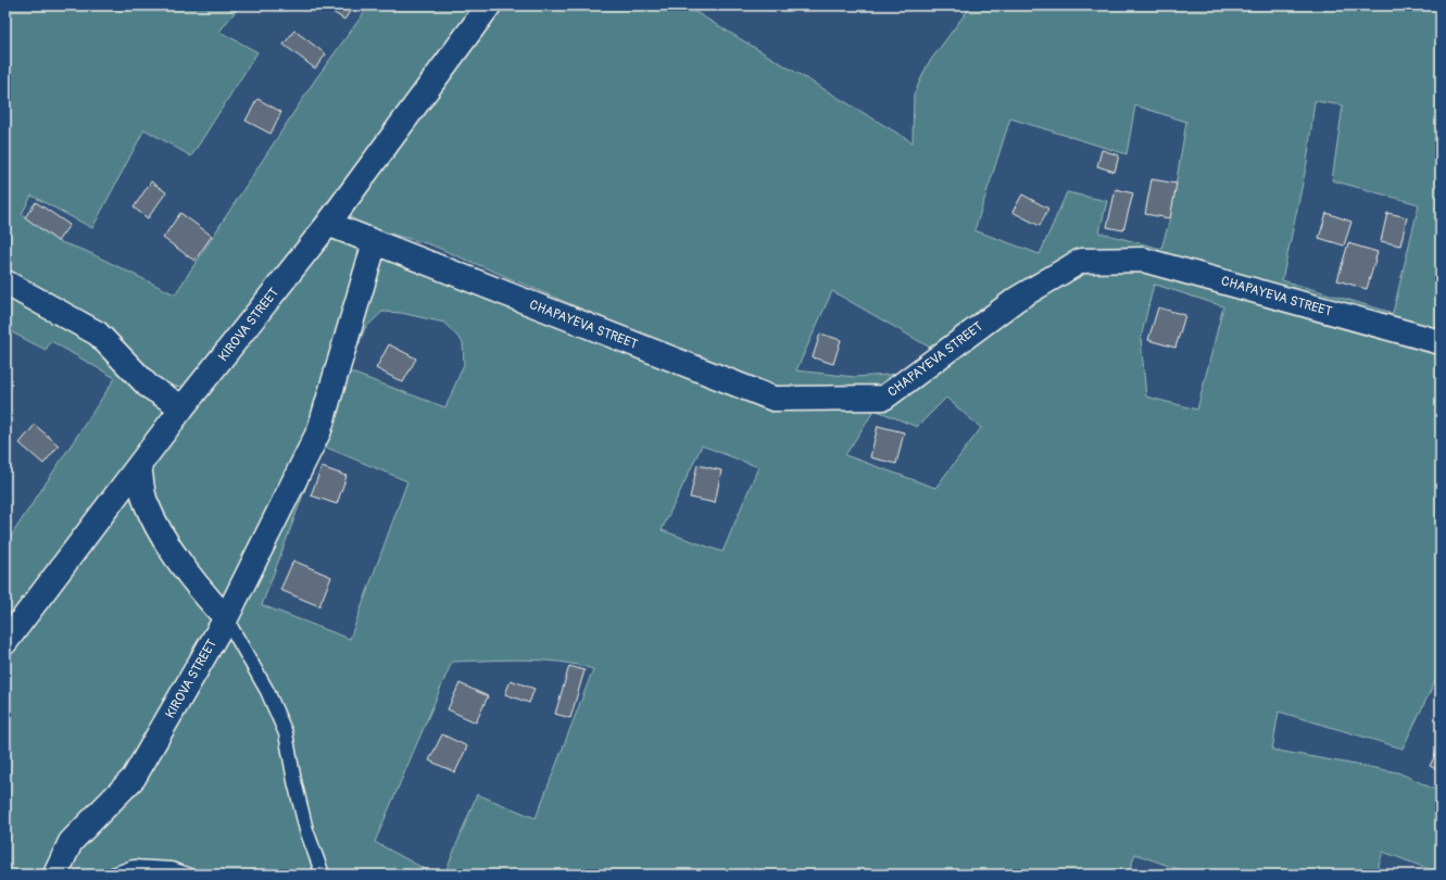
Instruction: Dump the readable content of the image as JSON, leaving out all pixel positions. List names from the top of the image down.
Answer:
{
  "streets": {
    "street": ["CHAPAYEVA STREET", "KIROVA STREET"]
  },
  "crossings": [
    ["CHAPAYEVA STREET", "KIROVA STREET"]
  ]
}
